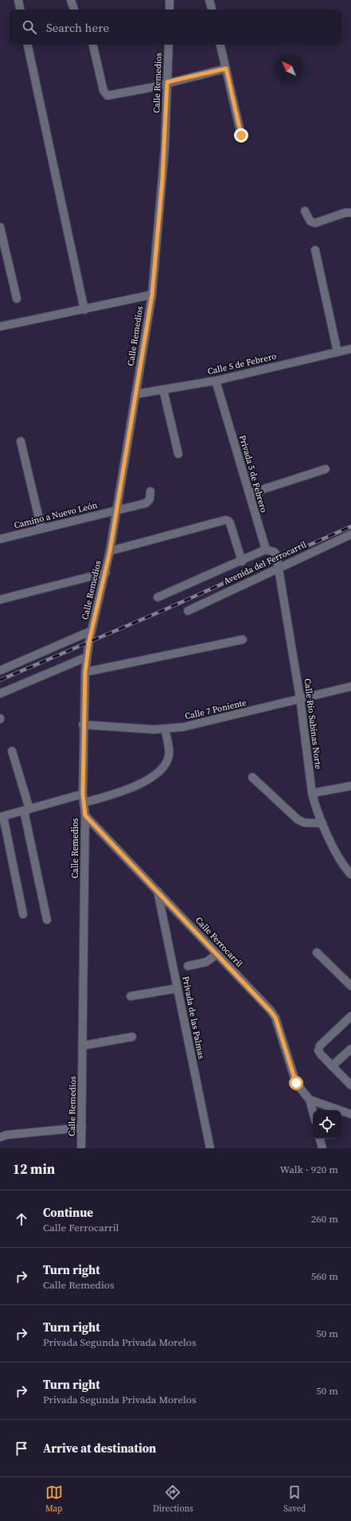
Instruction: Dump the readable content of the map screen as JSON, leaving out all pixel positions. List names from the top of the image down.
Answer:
{
  "streets": {
    "street": [
      "Calle Remedios",
      "Calle 5 de Febrero",
      "Privada 5 de Febrero",
      "Camino a Nuevo León",
      "Avenida del Ferrocarril",
      "Calle 7 Poniente",
      "Calle Río Sabinas Norte",
      "Calle Ferrocarril",
      "Privada de las Palmas"
    ]
  },
  "crossings": [
    ["Calle Remedios", "Calle 5 de Febrero"],
    ["Calle Remedios", "Camino a Nuevo León"],
    ["Calle Remedios", "Calle 7 Poniente"],
    ["Calle Remedios", "Calle Ferrocarril"],
    ["Calle 5 de Febrero", "Privada 5 de Febrero"],
    ["Avenida del Ferrocarril", "Calle Río Sabinas Norte"],
    ["Calle 7 Poniente", "Calle Río Sabinas Norte"],
    ["Calle Ferrocarril", "Privada de las Palmas"]
  ],
  "north": "top left",
  "page": {
    "search": "Search here",
    "heading": ["12 min", "Walk · 920 m"],
    "list": [
      ["Continue", "Calle Ferrocarril", "260 m"],
      ["Turn right", "Calle Remedios", "560 m"],
      ["Turn right", "Privada Segunda Privada Morelos", "50 m"],
      ["Turn right", "Privada Segunda Privada Morelos", "50 m"],
      "Arrive at destination"
    ],
    "nav": ["Map", "Directions", "Saved"]
  }
}
